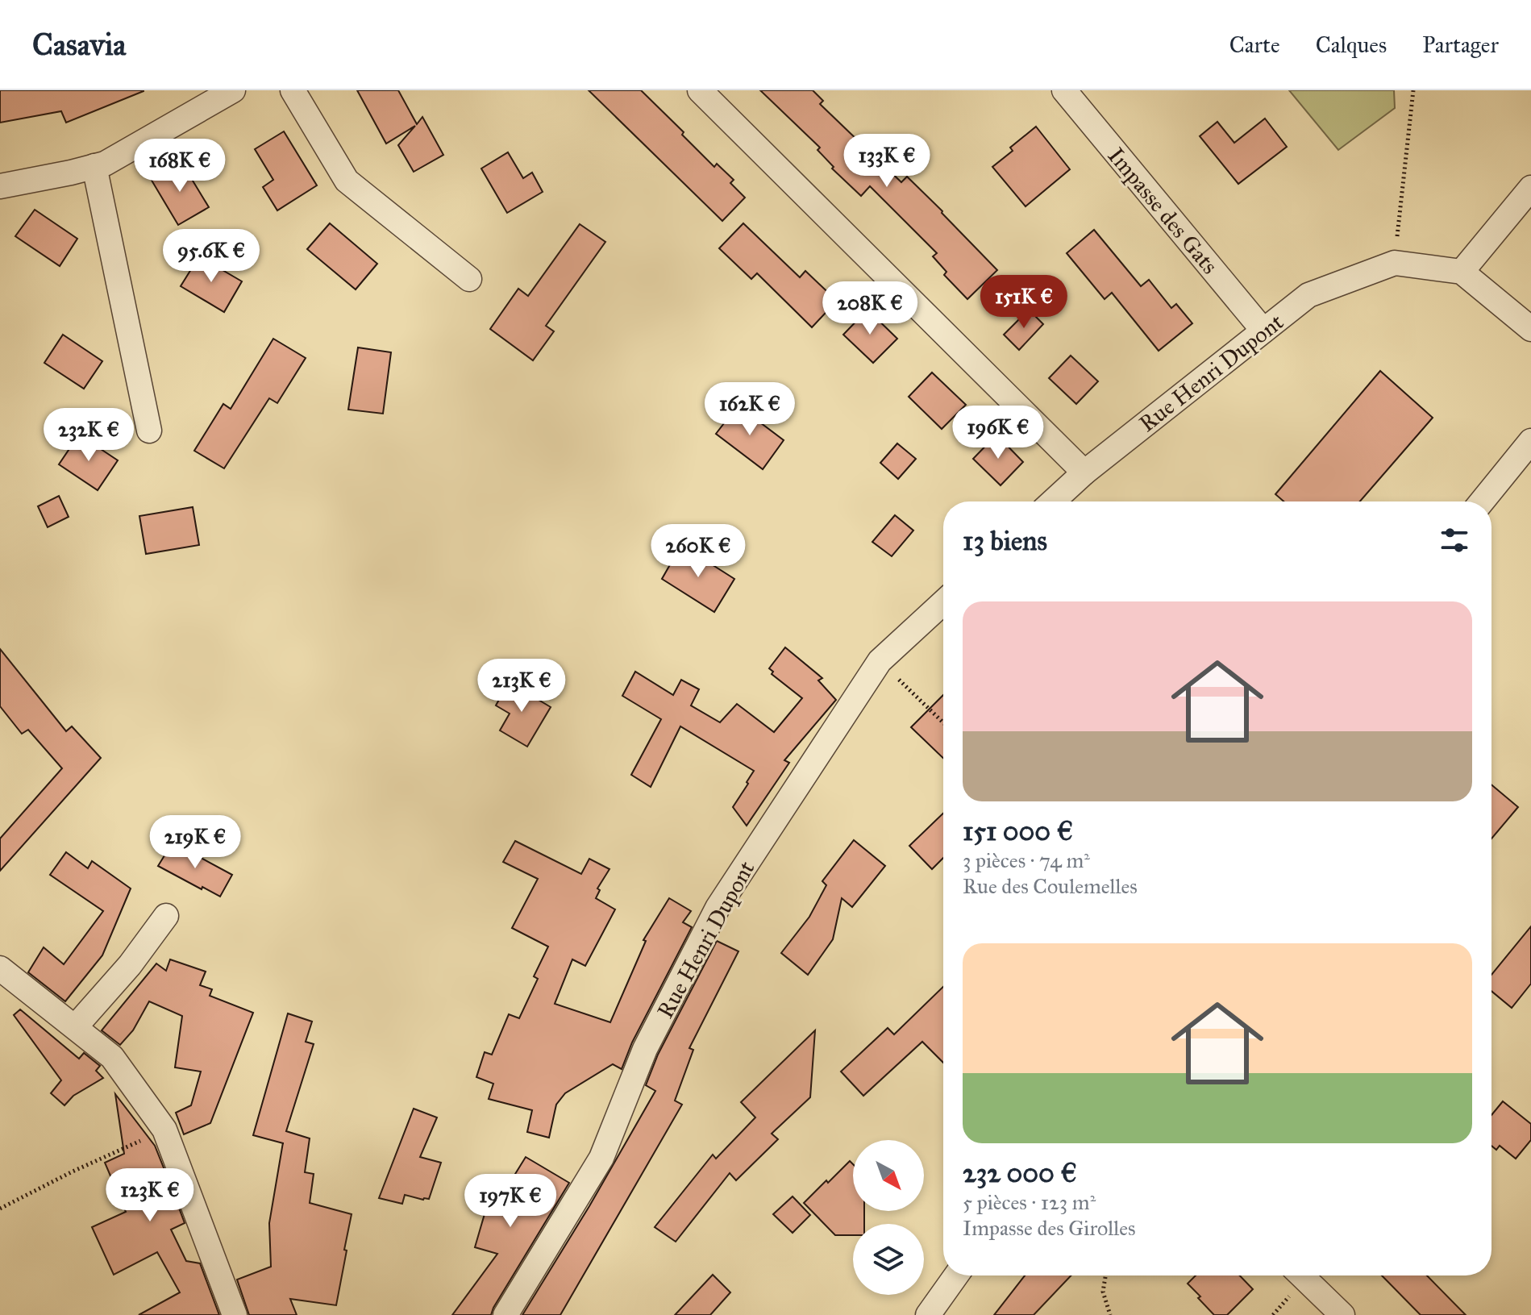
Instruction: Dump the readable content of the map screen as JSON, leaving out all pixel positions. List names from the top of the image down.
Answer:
{
  "streets": {
    "street": ["Impasse des Gats", "Rue Henri Dupont"]
  },
  "crossings": [
    ["Impasse des Gats", "Rue Henri Dupont"]
  ],
  "north": "bottom right",
  "page": {
    "header": "Casavia",
    "nav": ["Carte", "Calques", "Partager"],
    "price": [
      "133K €",
      "168K €",
      "95.6K €",
      "151K €",
      "208K €",
      "162K €",
      "196K €",
      "232K €",
      "260K €",
      "213K €",
      "219K €",
      "123K €",
      "197K €"
    ],
    "heading": "13 biens",
    "list": [
      {
        "name": "151 000 €",
        "note": "3 pièces · 74 m² · Rue des Coulemelles"
      },
      {
        "name": "232 000 €",
        "note": "5 pièces · 123 m² · Impasse des Girolles"
      }
    ]
  }
}
